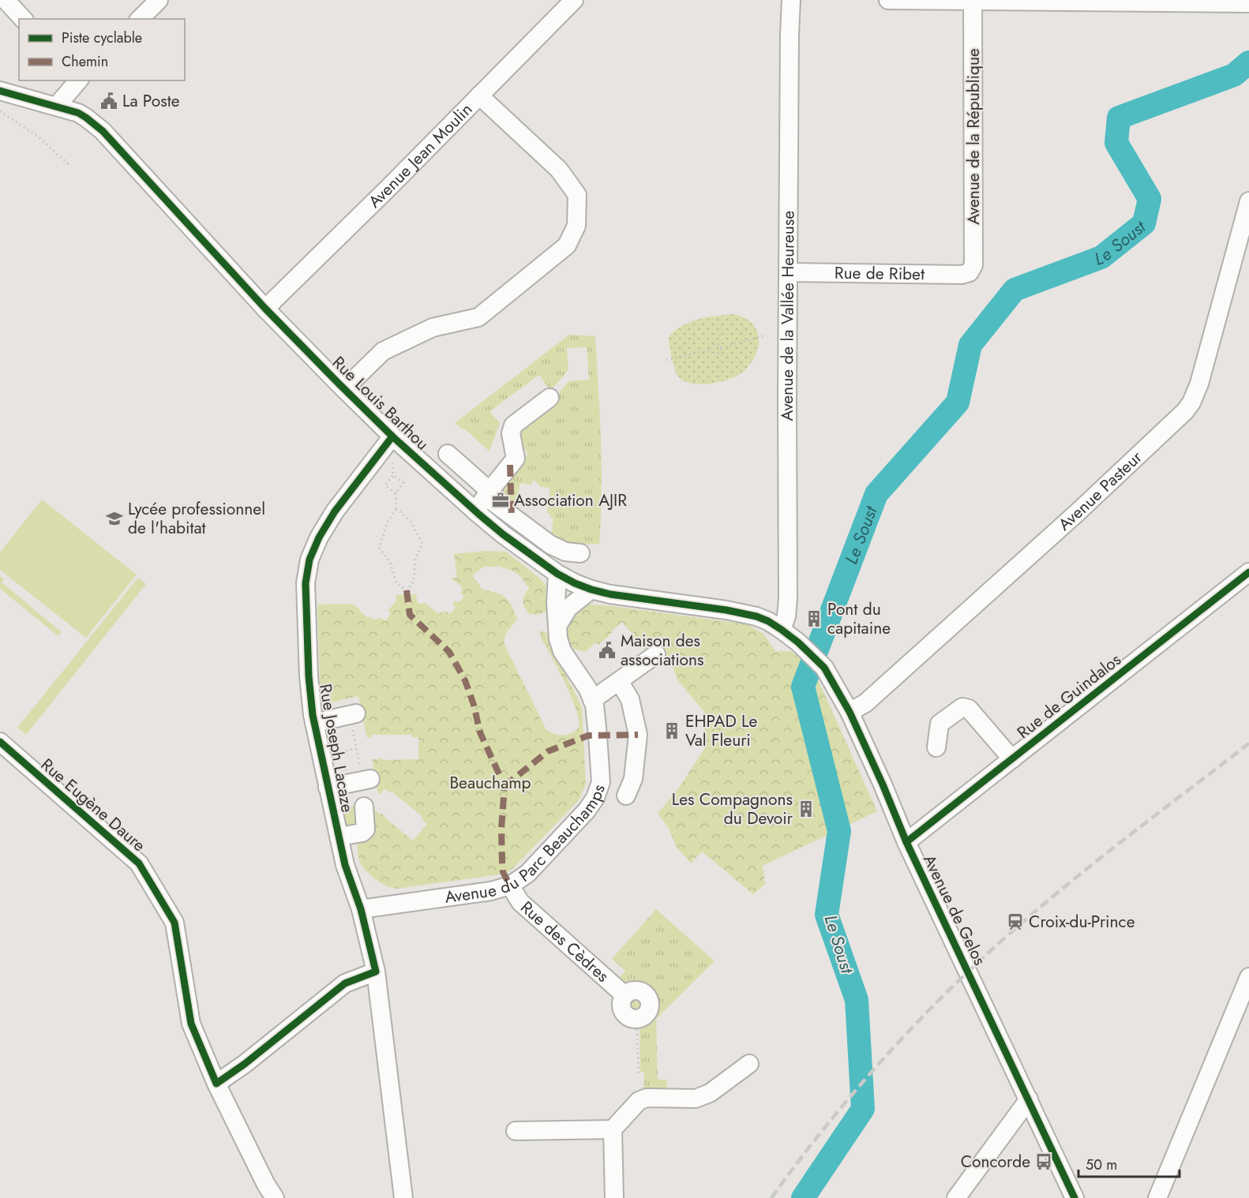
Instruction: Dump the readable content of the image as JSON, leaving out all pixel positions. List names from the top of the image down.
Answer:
{
  "streets": {
    "street": [
      "Avenue de la République",
      "Avenue Jean Moulin",
      "Rue de Ribet",
      "Avenue de la Vallée Heureuse",
      "Rue Louis Barthou",
      "Avenue Pasteur",
      "Rue de Guindalos",
      "Rue Joseph Lacaze",
      "Rue Eugène Daure",
      "Avenue du Parc Beauchamps",
      "Avenue de Gelos",
      "Rue des Cèdres"
    ]
  },
  "crossings": [
    ["Avenue de la République", "Rue de Ribet"],
    ["Avenue Jean Moulin", "Rue Louis Barthou"],
    ["Rue de Ribet", "Avenue de la Vallée Heureuse"],
    ["Avenue de la Vallée Heureuse", "Rue Louis Barthou"],
    ["Rue Louis Barthou", "Rue Joseph Lacaze"],
    ["Rue Louis Barthou", "Avenue du Parc Beauchamps"],
    ["Rue Louis Barthou", "Avenue de Gelos"],
    ["Avenue Pasteur", "Avenue de Gelos"],
    ["Rue de Guindalos", "Avenue de Gelos"],
    ["Rue Joseph Lacaze", "Avenue du Parc Beauchamps"],
    ["Avenue du Parc Beauchamps", "Rue des Cèdres"]
  ],
  "water": ["Le Soust"],
  "parks": ["Beauchamp"],
  "places": {
    "public building": ["La Poste", "Maison des associations"],
    "office": ["Association AJIR"],
    "school or university": ["Lycée professionnel de l'habitat"],
    "building": ["Pont du capitaine", "EHPAD Le Val Fleuri", "Les Compagnons du Devoir"],
    "station": ["Croix-du-Prince"],
    "bus stop": ["Concorde"]
  },
  "legend": ["Piste cyclable", "Chemin"],
  "scale_bar": "50 m"
}
